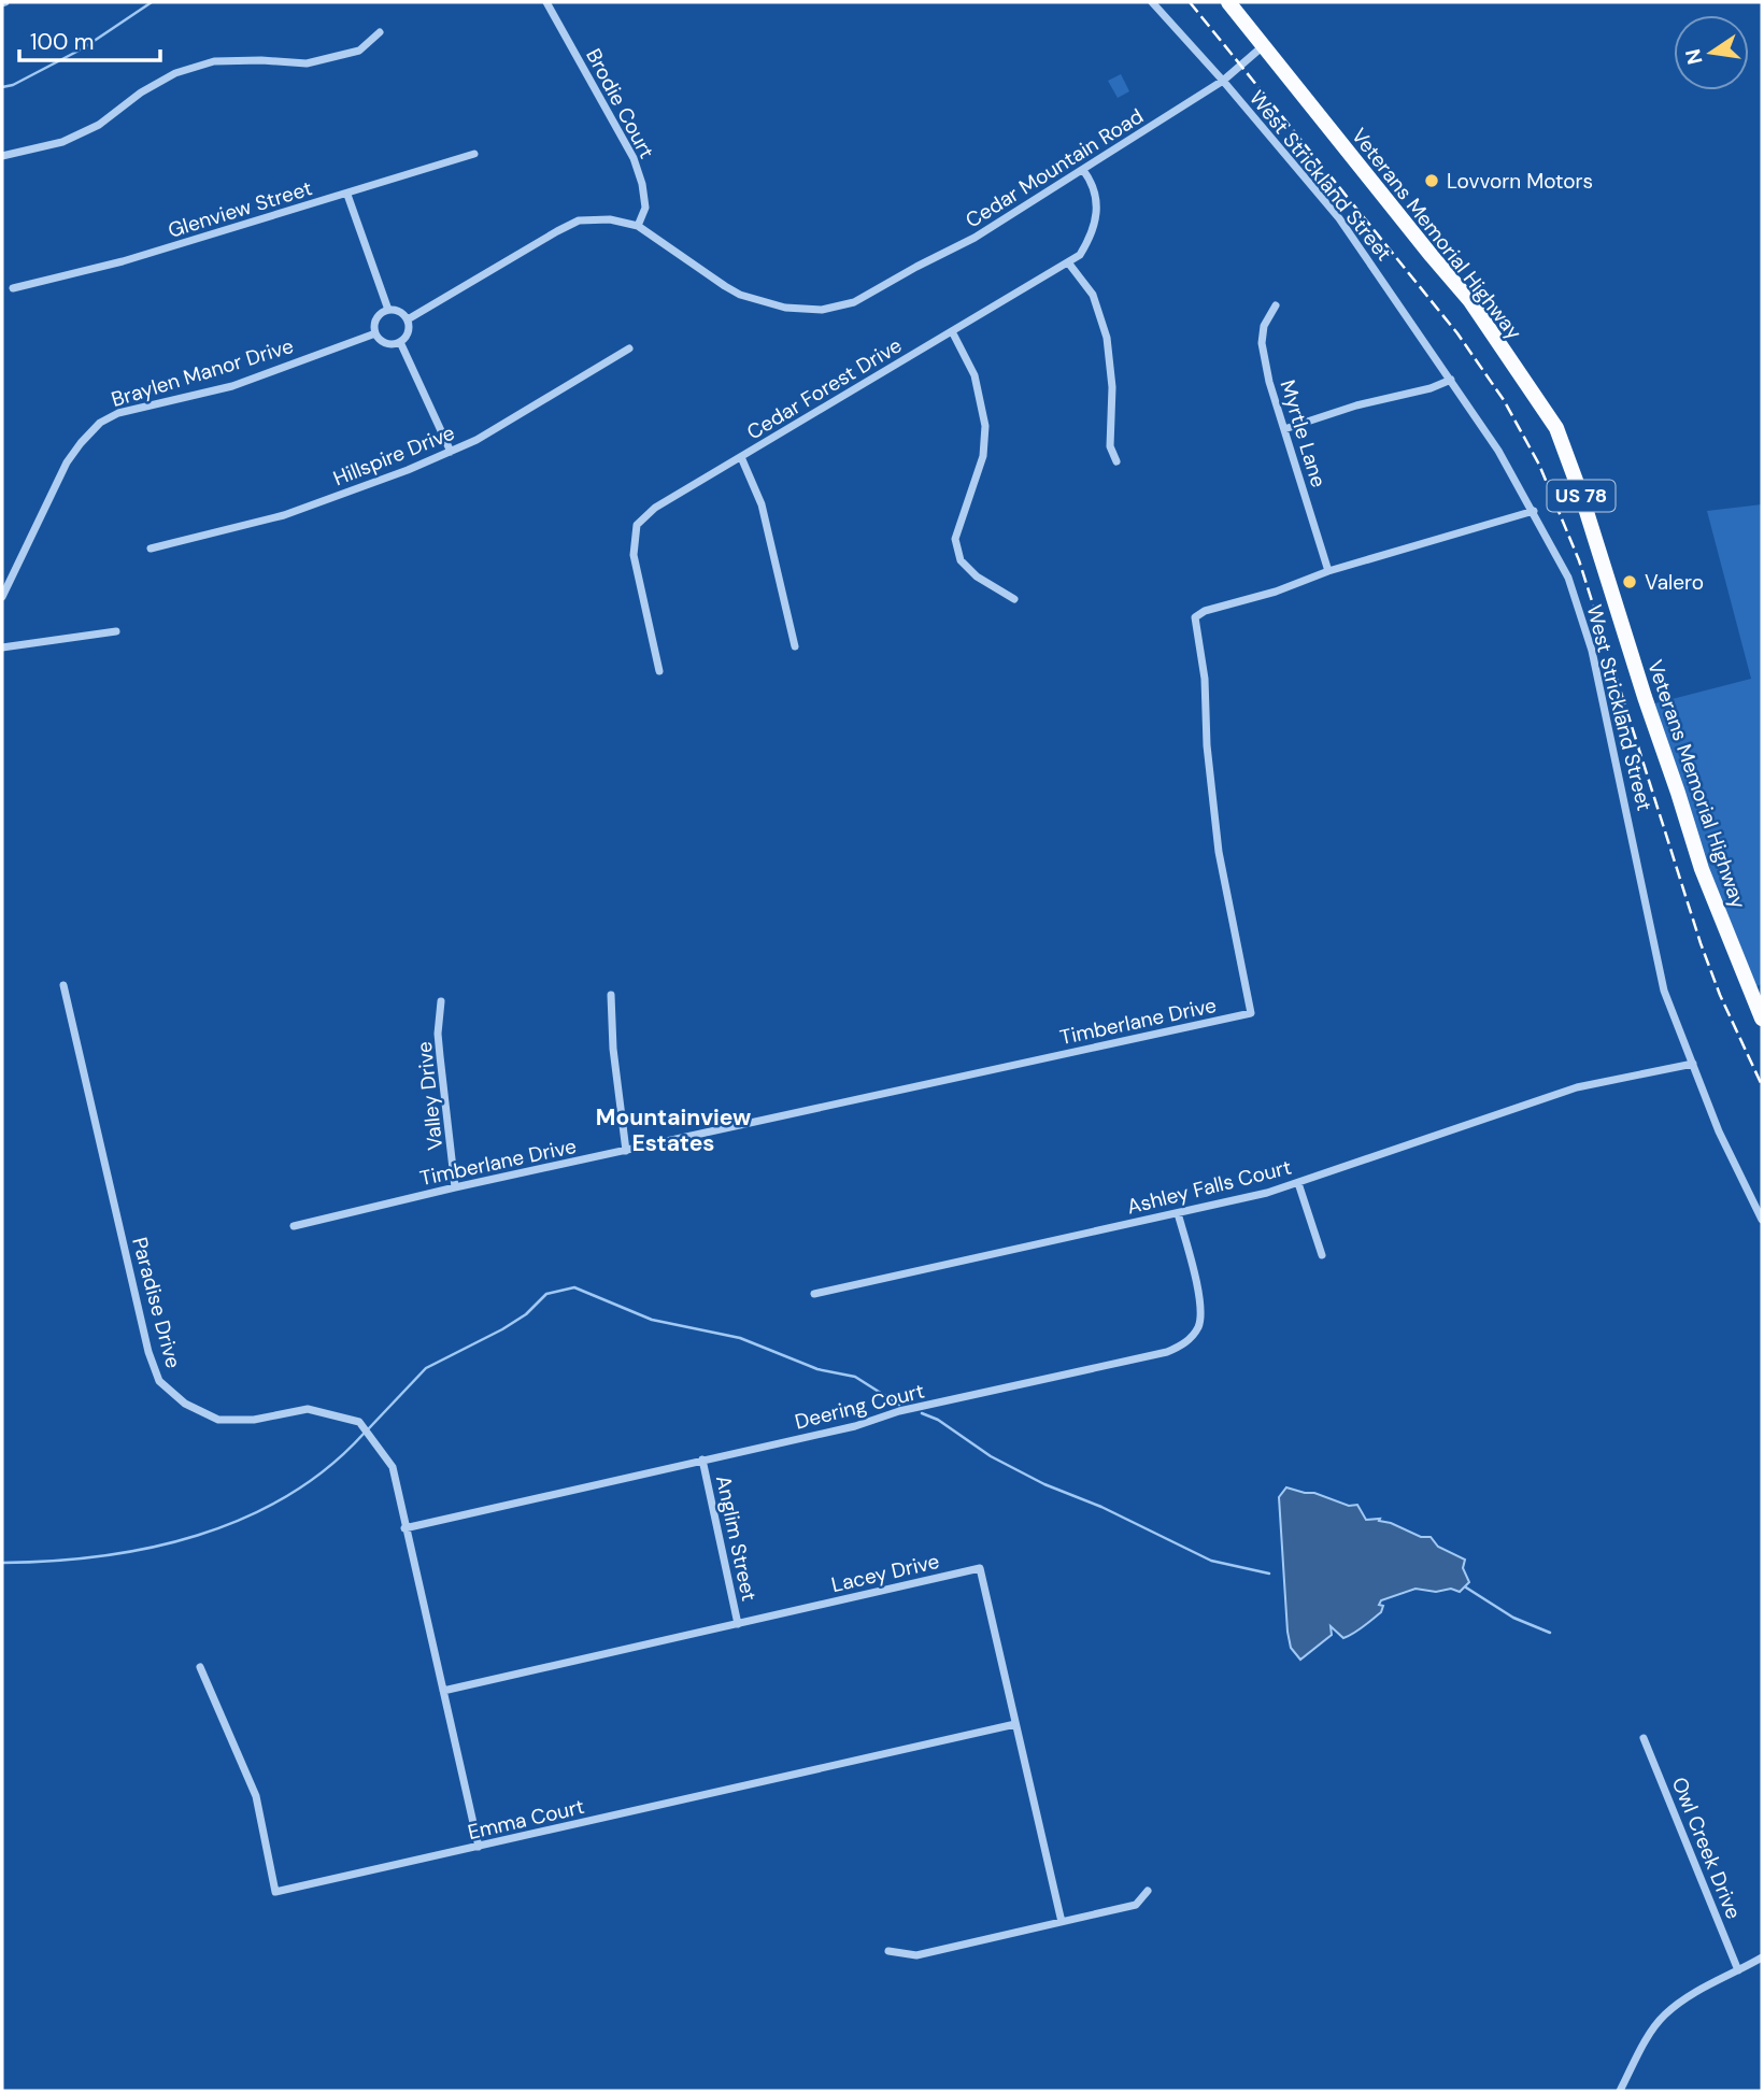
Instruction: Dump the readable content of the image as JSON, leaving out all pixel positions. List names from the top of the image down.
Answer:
{
  "streets": {
    "main road": ["Veterans Memorial Highway", "US 78"],
    "street": [
      "Brodie Court",
      "Cedar Mountain Road",
      "West Strickland Street",
      "Glenview Street",
      "Braylen Manor Drive",
      "Cedar Forest Drive",
      "Myrtle Lane",
      "Hillspire Drive",
      "Timberlane Drive",
      "Valley Drive",
      "Ashley Falls Court",
      "Paradise Drive",
      "Deering Court",
      "Anglim Street",
      "Lacey Drive",
      "Emma Court",
      "Owl Creek Drive"
    ]
  },
  "crossings": [
    ["Brodie Court", "Cedar Mountain Road"],
    ["Cedar Mountain Road", "West Strickland Street"],
    ["Cedar Mountain Road", "Veterans Memorial Highway"],
    ["Cedar Mountain Road", "Cedar Forest Drive"],
    ["West Strickland Street", "Timberlane Drive"],
    ["West Strickland Street", "Ashley Falls Court"],
    ["Myrtle Lane", "Timberlane Drive"],
    ["Timberlane Drive", "Valley Drive"],
    ["Ashley Falls Court", "Deering Court"],
    ["Paradise Drive", "Deering Court"],
    ["Paradise Drive", "Lacey Drive"],
    ["Paradise Drive", "Emma Court"],
    ["Deering Court", "Anglim Street"],
    ["Anglim Street", "Lacey Drive"],
    ["Lacey Drive", "Emma Court"]
  ],
  "districts": ["Mountainview Estates"],
  "places": ["Lovvorn Motors", "Valero"],
  "scale_bar": "100 m",
  "north": "left"
}
